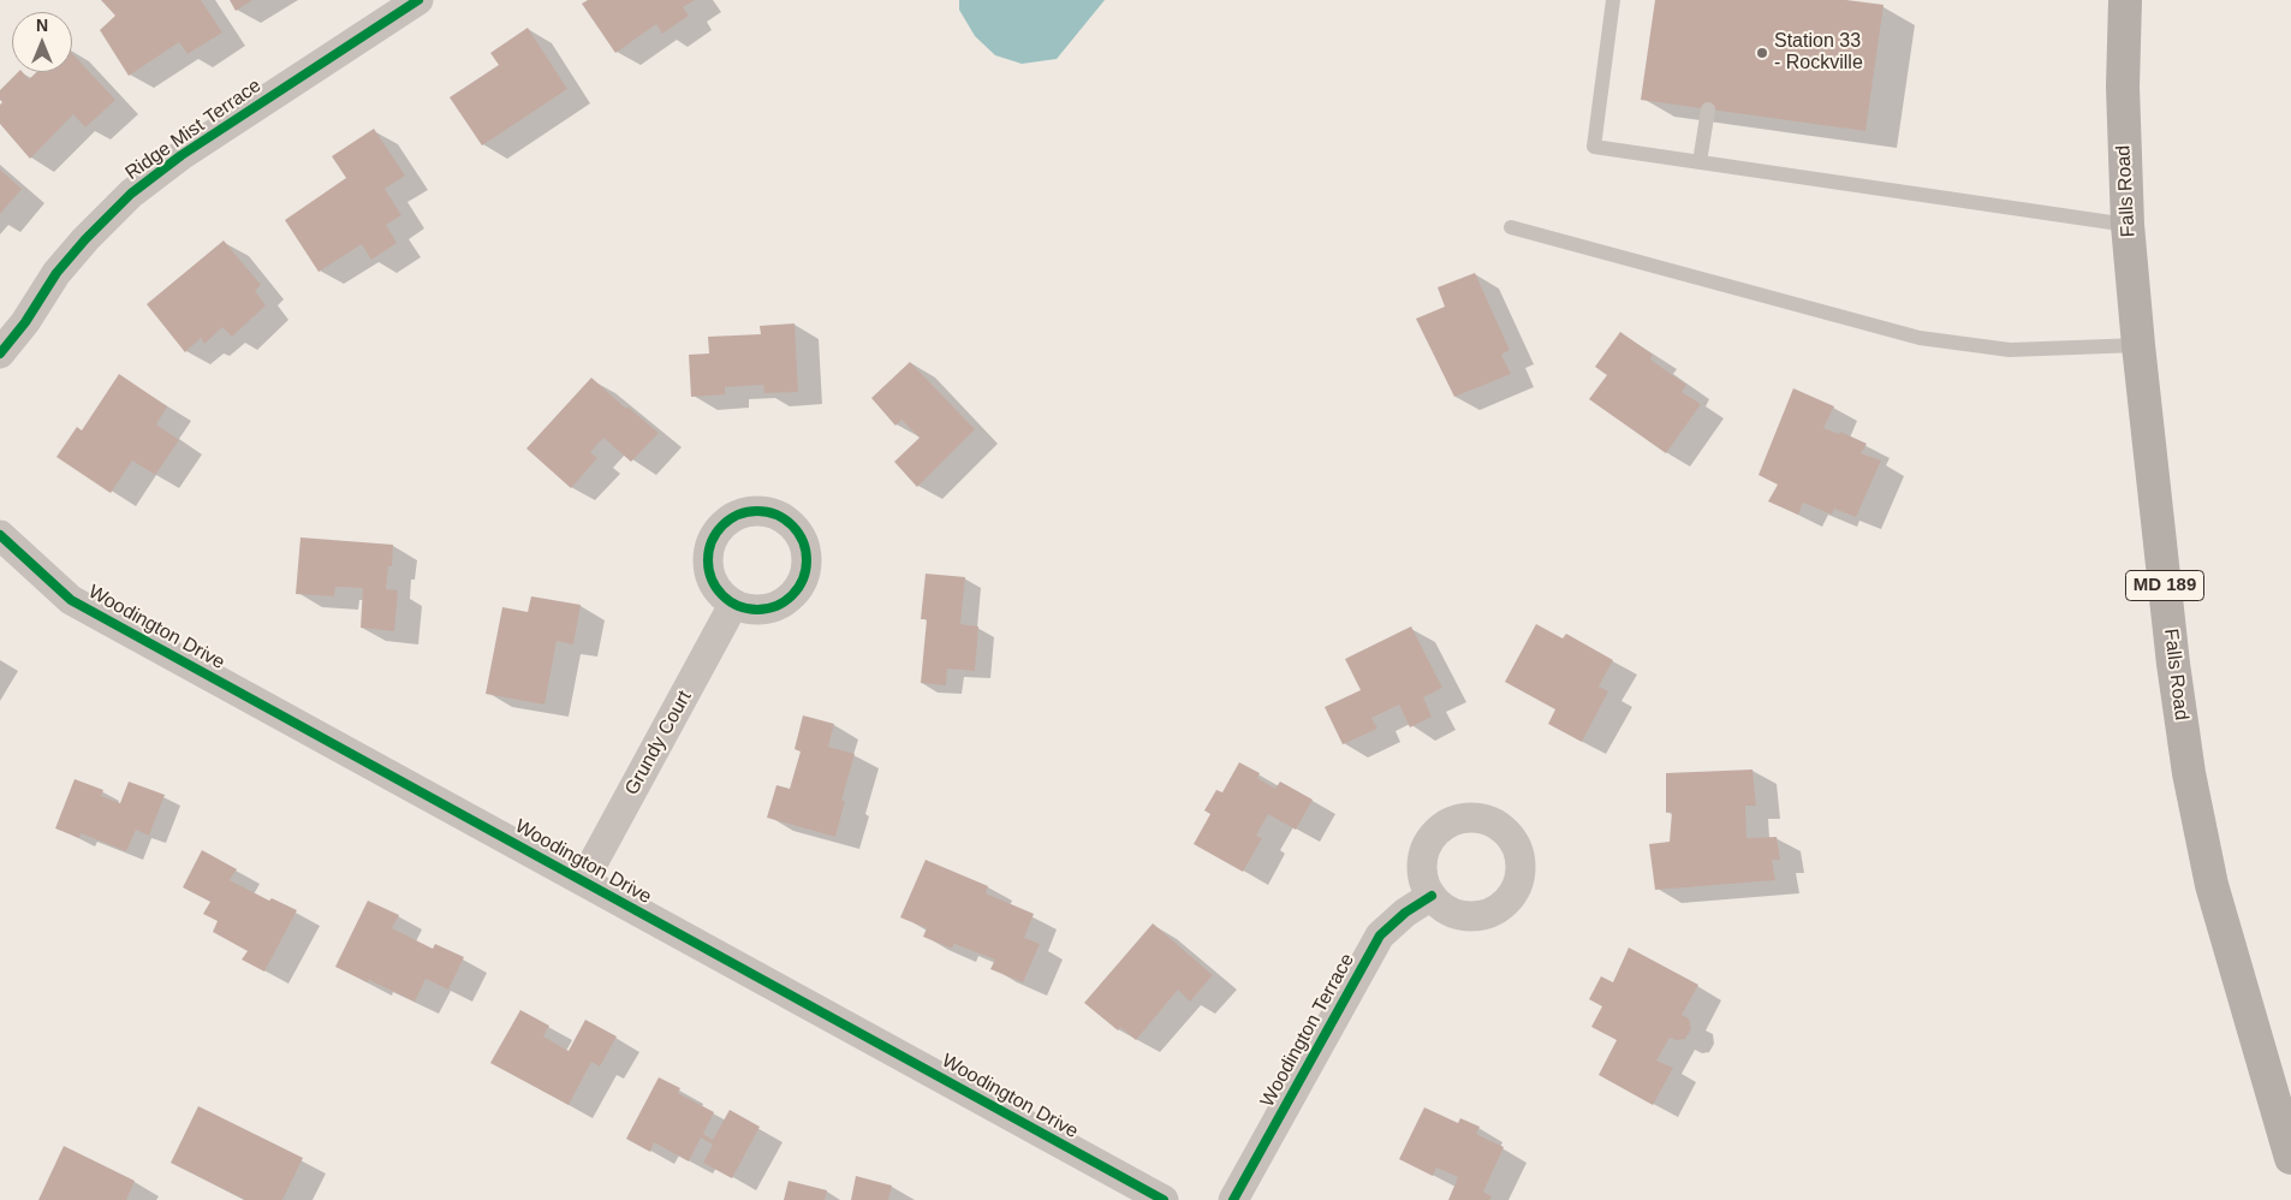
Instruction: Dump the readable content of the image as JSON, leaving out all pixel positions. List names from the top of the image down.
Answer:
{
  "streets": {
    "main road": ["Falls Road", "MD 189"],
    "street": [
      "Ridge Mist Terrace",
      "Woodington Drive",
      "Grundy Court",
      "Woodington Terrace"
    ]
  },
  "crossings": [
    ["Woodington Drive", "Grundy Court"]
  ],
  "places": ["Station 33 - Rockville"],
  "north": "top"
}
